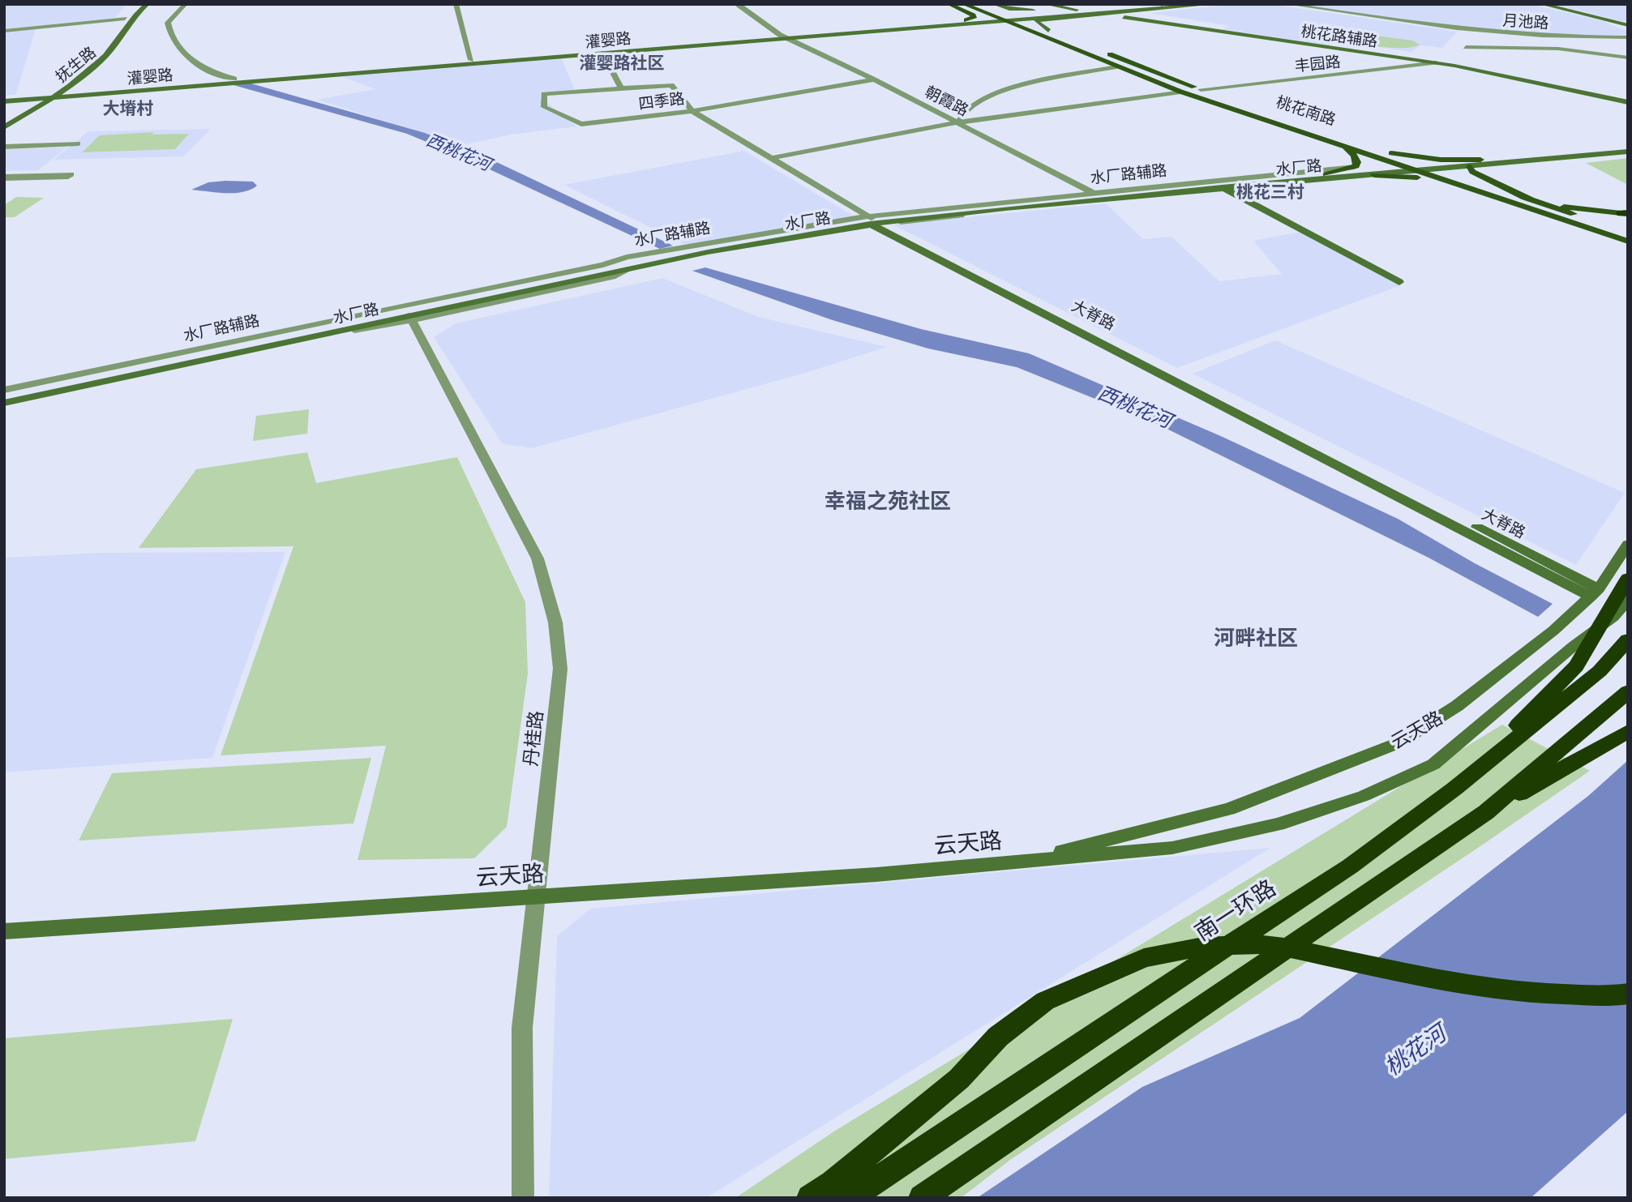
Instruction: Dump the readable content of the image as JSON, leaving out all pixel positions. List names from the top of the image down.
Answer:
{
  "streets": {
    "highway": ["南一环路"],
    "main road": [
      "桃花路辅路",
      "灌婴路",
      "抚生路",
      "桃花南路",
      "水厂路",
      "大脊路",
      "云天路"
    ],
    "street": [
      "月池路",
      "丰园路",
      "四季路",
      "朝霞路",
      "水厂路辅路",
      "丹桂路"
    ]
  },
  "crossings": [
    ["桃花路辅路", "灌婴路"],
    ["桃花路辅路", "丰园路"],
    ["灌婴路", "抚生路"],
    ["灌婴路", "朝霞路"],
    ["灌婴路", "桃花南路"],
    ["丰园路", "桃花南路"],
    ["四季路", "朝霞路"],
    ["四季路", "大脊路"],
    ["朝霞路", "水厂路"],
    ["朝霞路", "水厂路辅路"],
    ["桃花南路", "水厂路"],
    ["水厂路", "水厂路辅路"],
    ["水厂路", "大脊路"],
    ["水厂路辅路", "大脊路"],
    ["水厂路辅路", "丹桂路"],
    ["大脊路", "云天路"],
    ["云天路", "丹桂路"]
  ],
  "districts": [
    "灌婴路社区",
    "大塉村",
    "桃花三村",
    "幸福之苑社区",
    "河畔社区"
  ],
  "water": ["西桃花河", "桃花河"]
}
